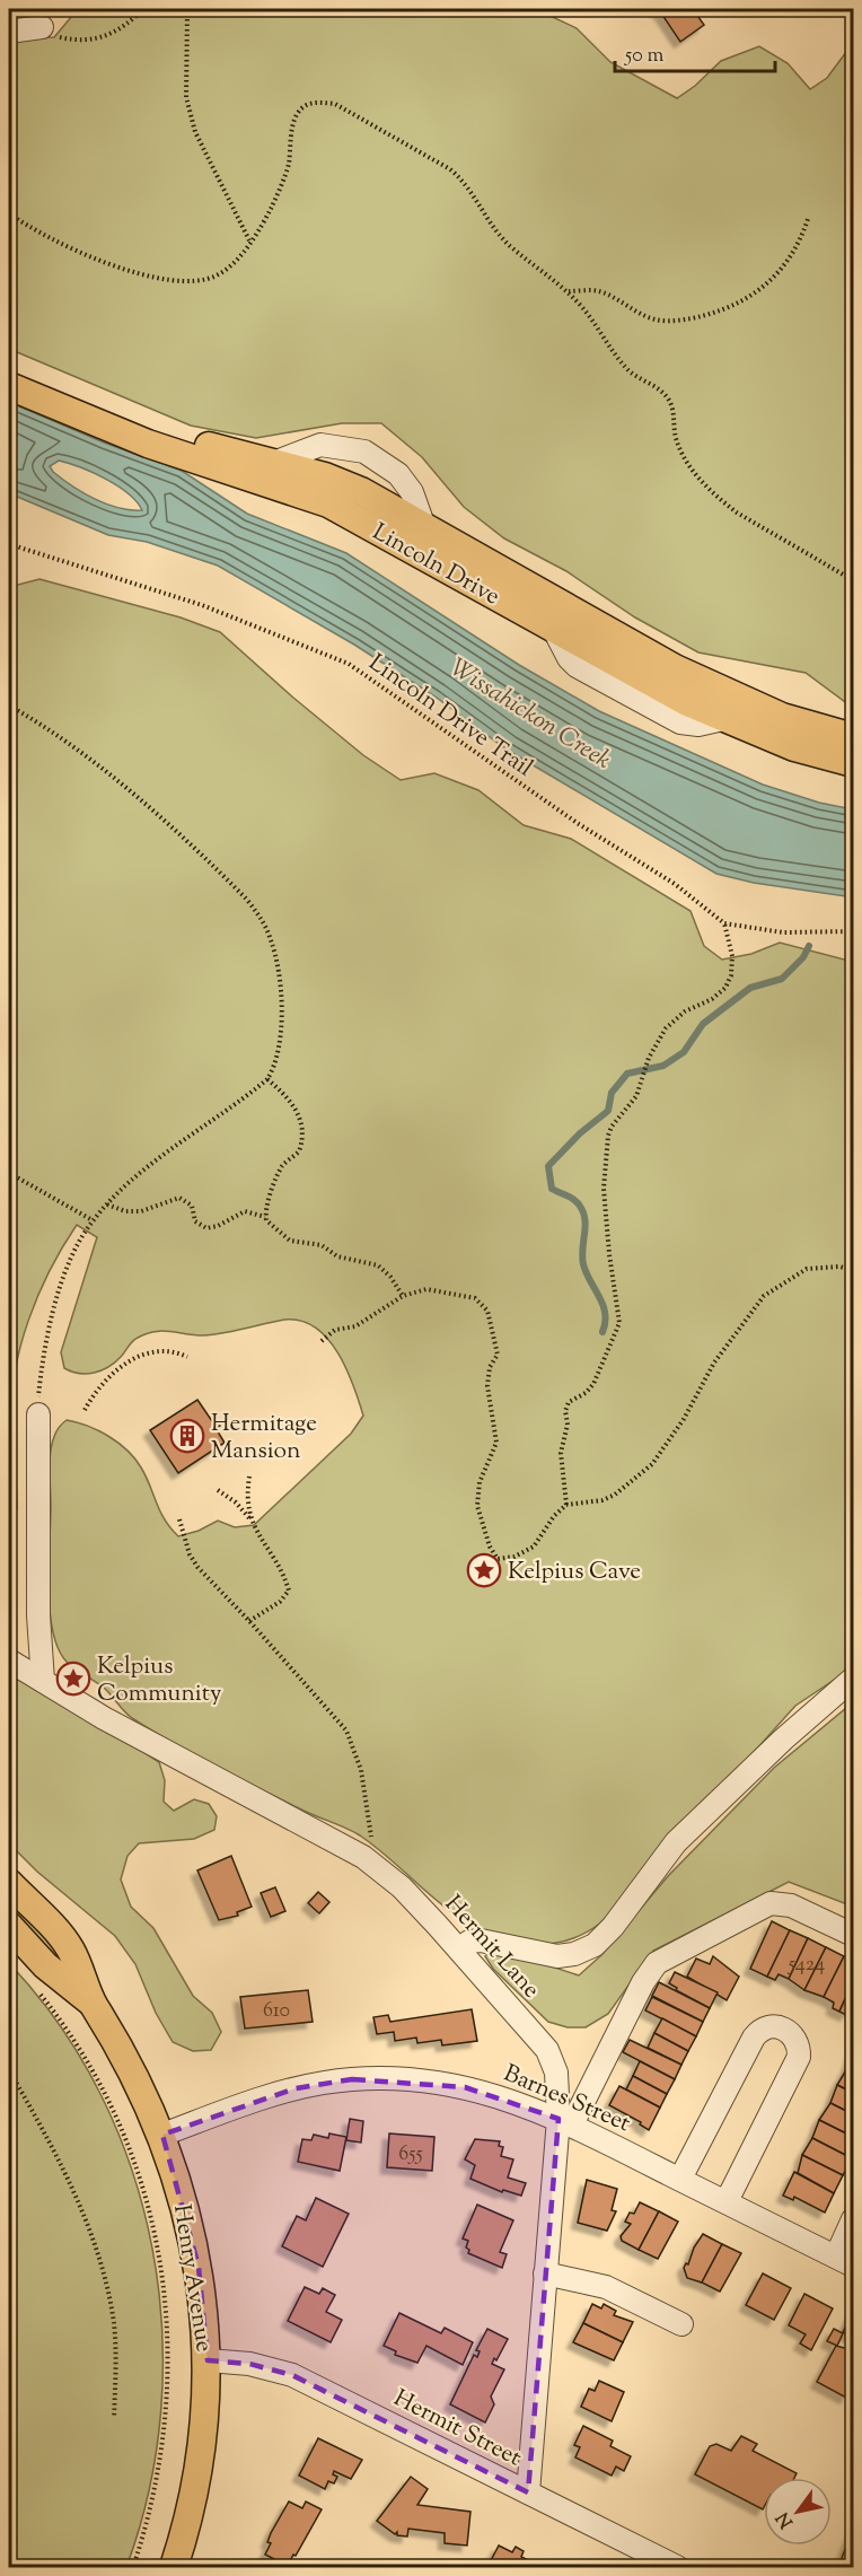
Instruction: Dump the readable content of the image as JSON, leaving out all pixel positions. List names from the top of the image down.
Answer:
{
  "streets": {
    "main road": ["Lincoln Drive", "Henry Avenue"],
    "street": ["Hermit Lane", "Barnes Street", "Hermit Street"],
    "path": ["Lincoln Drive Trail"]
  },
  "crossings": [
    ["Hermit Lane", "Barnes Street"],
    ["Hermit Lane", "Hermit Street"],
    ["Barnes Street", "Henry Avenue"],
    ["Henry Avenue", "Hermit Street"]
  ],
  "water": ["Wissahickon Creek"],
  "places": {
    "building": ["Hermitage Mansion"],
    "place": ["Kelpius Cave", "Kelpius Community"]
  },
  "house_numbers": ["5424", "610", "655"],
  "scale_bar": "50 m",
  "north": "bottom left"
}
